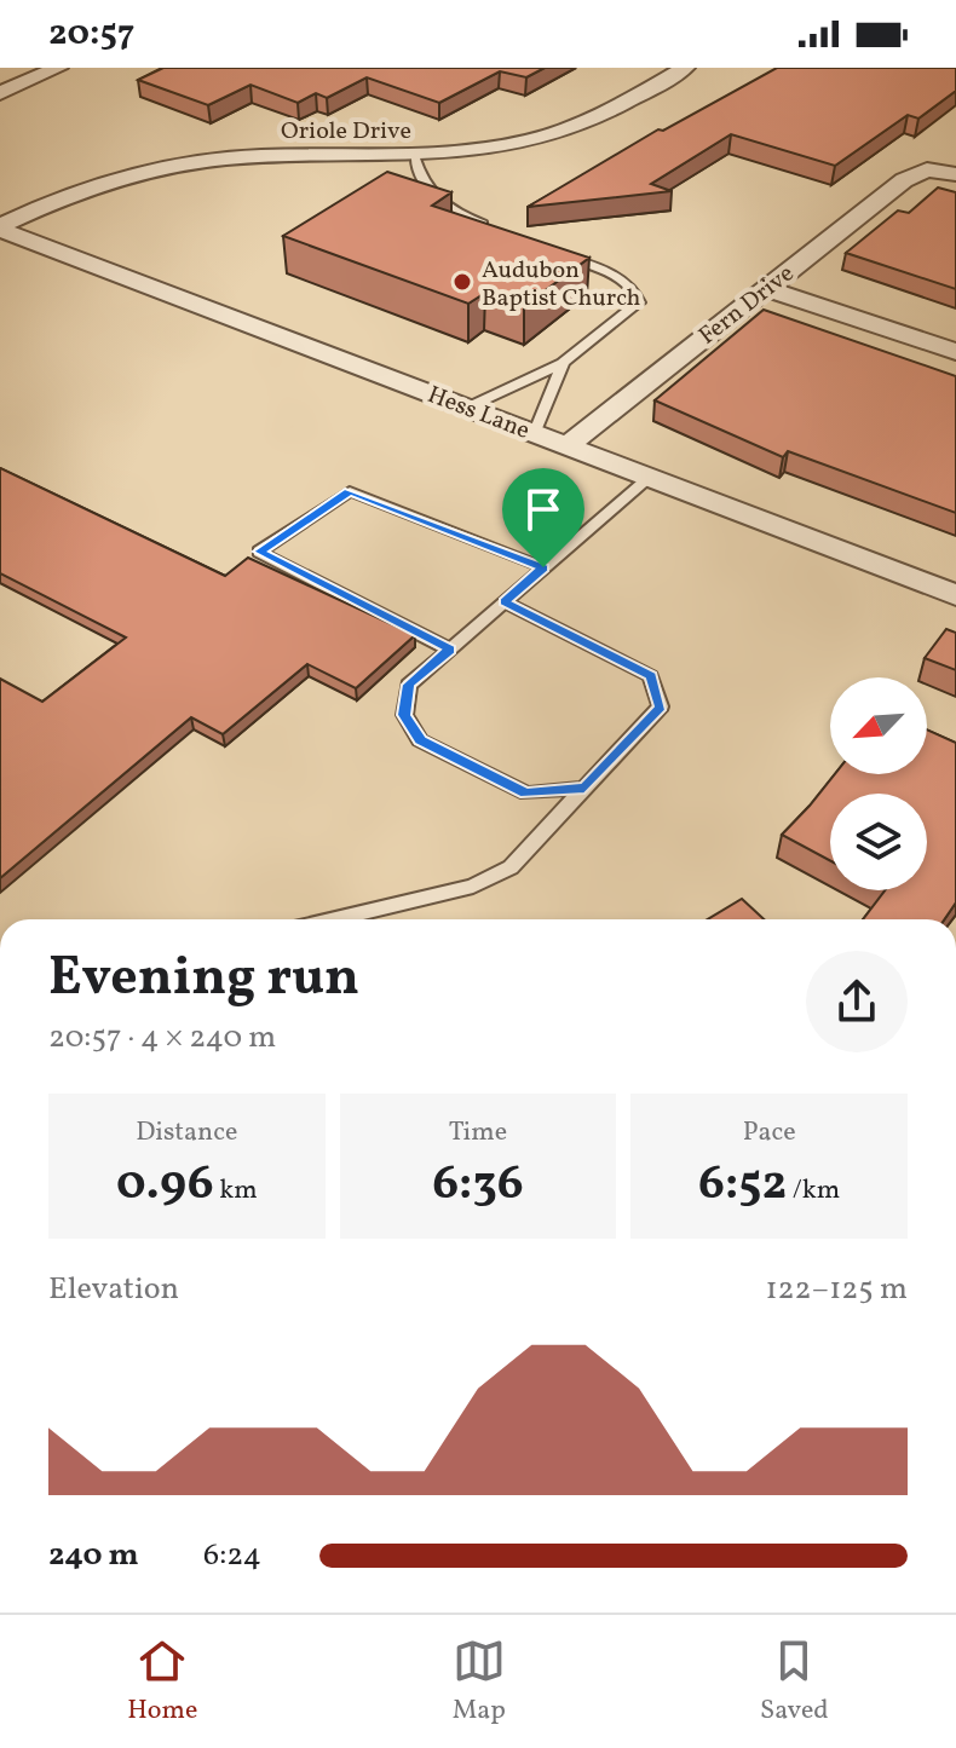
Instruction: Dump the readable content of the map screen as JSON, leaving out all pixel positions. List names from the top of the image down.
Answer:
{
  "streets": {
    "street": ["Oriole Drive", "Fern Drive", "Hess Lane"]
  },
  "crossings": [
    ["Oriole Drive", "Hess Lane"],
    ["Fern Drive", "Hess Lane"]
  ],
  "places": ["Audubon Baptist Church"],
  "north": "bottom left",
  "page": {
    "status": "20:57",
    "heading": ["Evening run", "20:57 · 4 × 240 m"],
    "stats": [
      ["Distance", "0.96 km"],
      ["Time", "6:36"],
      ["Pace", "6:52 /km"]
    ],
    "chart": ["Elevation", "122–125 m"],
    "list": [
      {
        "name": "240 m",
        "note": "6:24"
      }
    ],
    "tabs": ["Home", "Map", "Saved"]
  }
}
